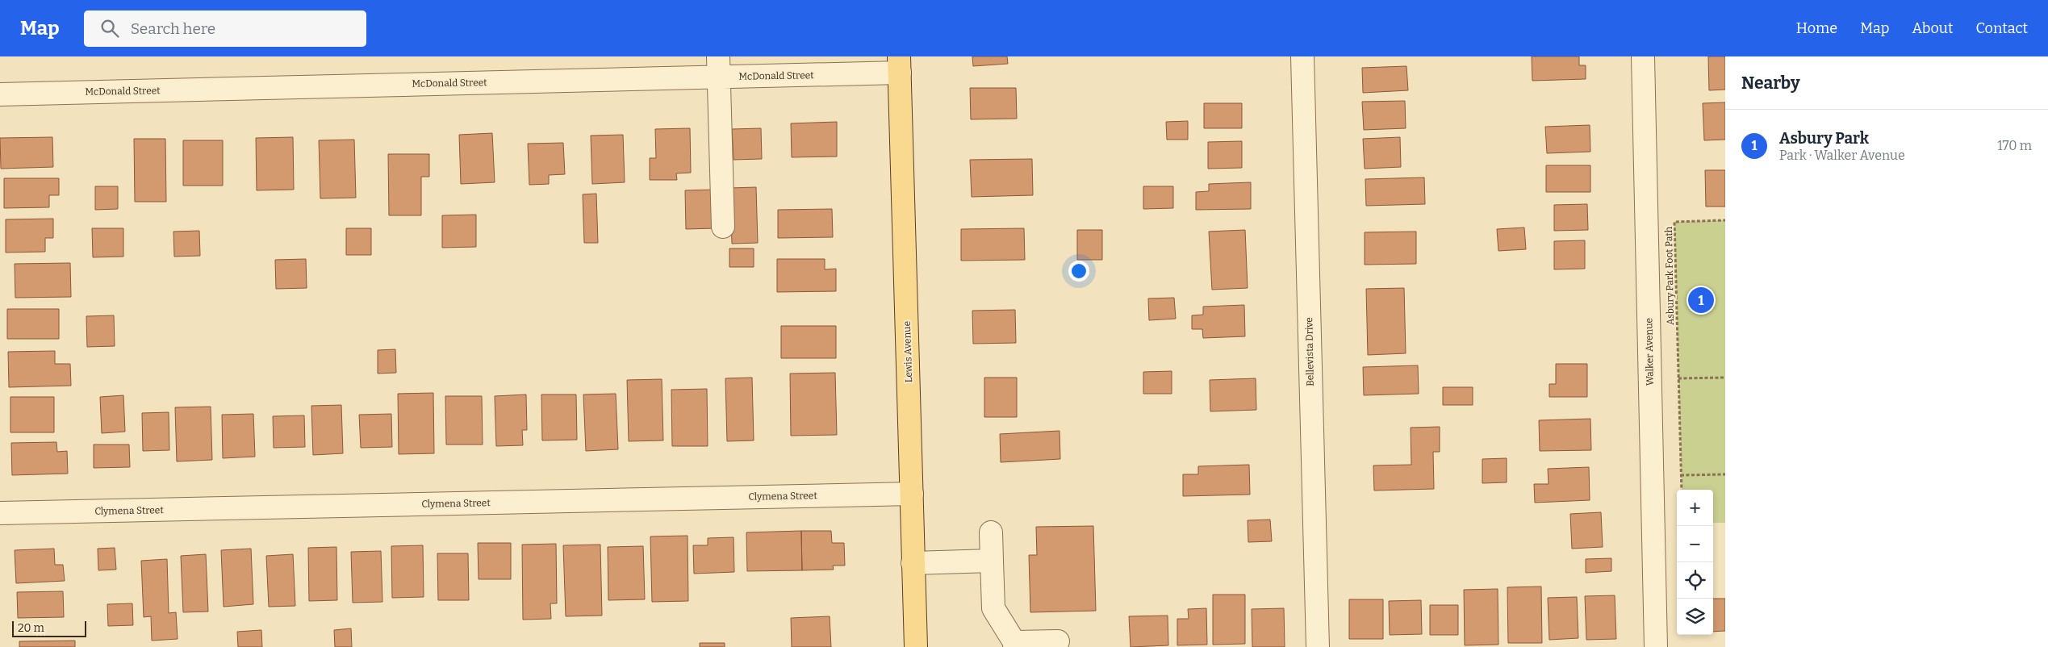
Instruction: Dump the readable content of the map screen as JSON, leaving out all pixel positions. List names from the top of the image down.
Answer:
{
  "streets": {
    "main road": ["Lewis Avenue"],
    "street": [
      "McDonald Street",
      "Bellevista Drive",
      "Walker Avenue",
      "Clymena Street"
    ],
    "path": ["Asbury Park Foot Path"]
  },
  "crossings": [
    ["McDonald Street", "Lewis Avenue"],
    ["Lewis Avenue", "Clymena Street"]
  ],
  "scale_bar": "20 m",
  "page": {
    "header": "Map",
    "search": "Search here",
    "nav": [
      "Home",
      "Map",
      "About",
      "Contact"
    ],
    "heading": "Nearby",
    "list": [
      {
        "mark": "1",
        "name": "Asbury Park",
        "note": "Park · Walker Avenue",
        "value": "170 m"
      }
    ],
    "pins": "1",
    "map_buttons": ["+", "−"],
    "scale": "20 m"
  }
}
